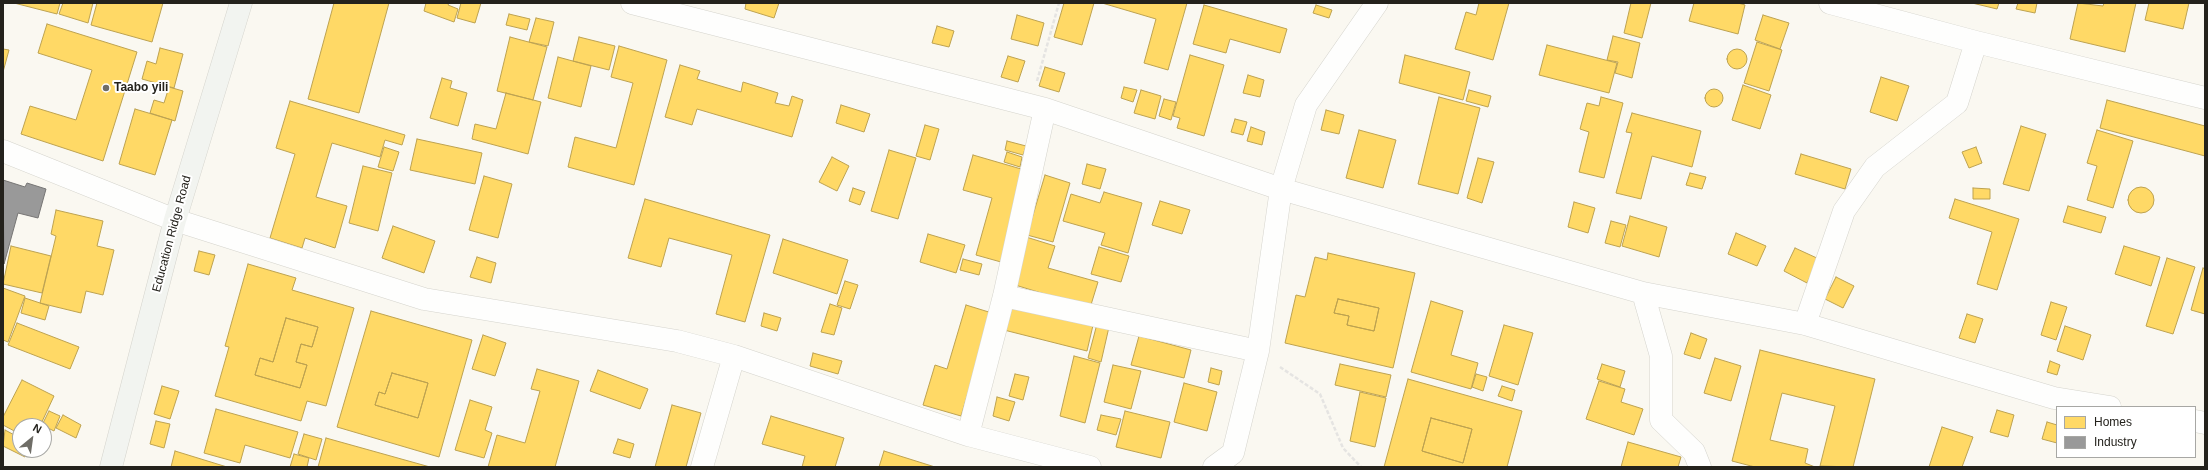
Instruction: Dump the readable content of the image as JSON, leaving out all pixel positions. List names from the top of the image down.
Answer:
{
  "streets": {
    "main road": ["Education Ridge Road"]
  },
  "places": ["Taabo yili"],
  "legend": ["Homes", "Industry"],
  "north": "top right"
}
